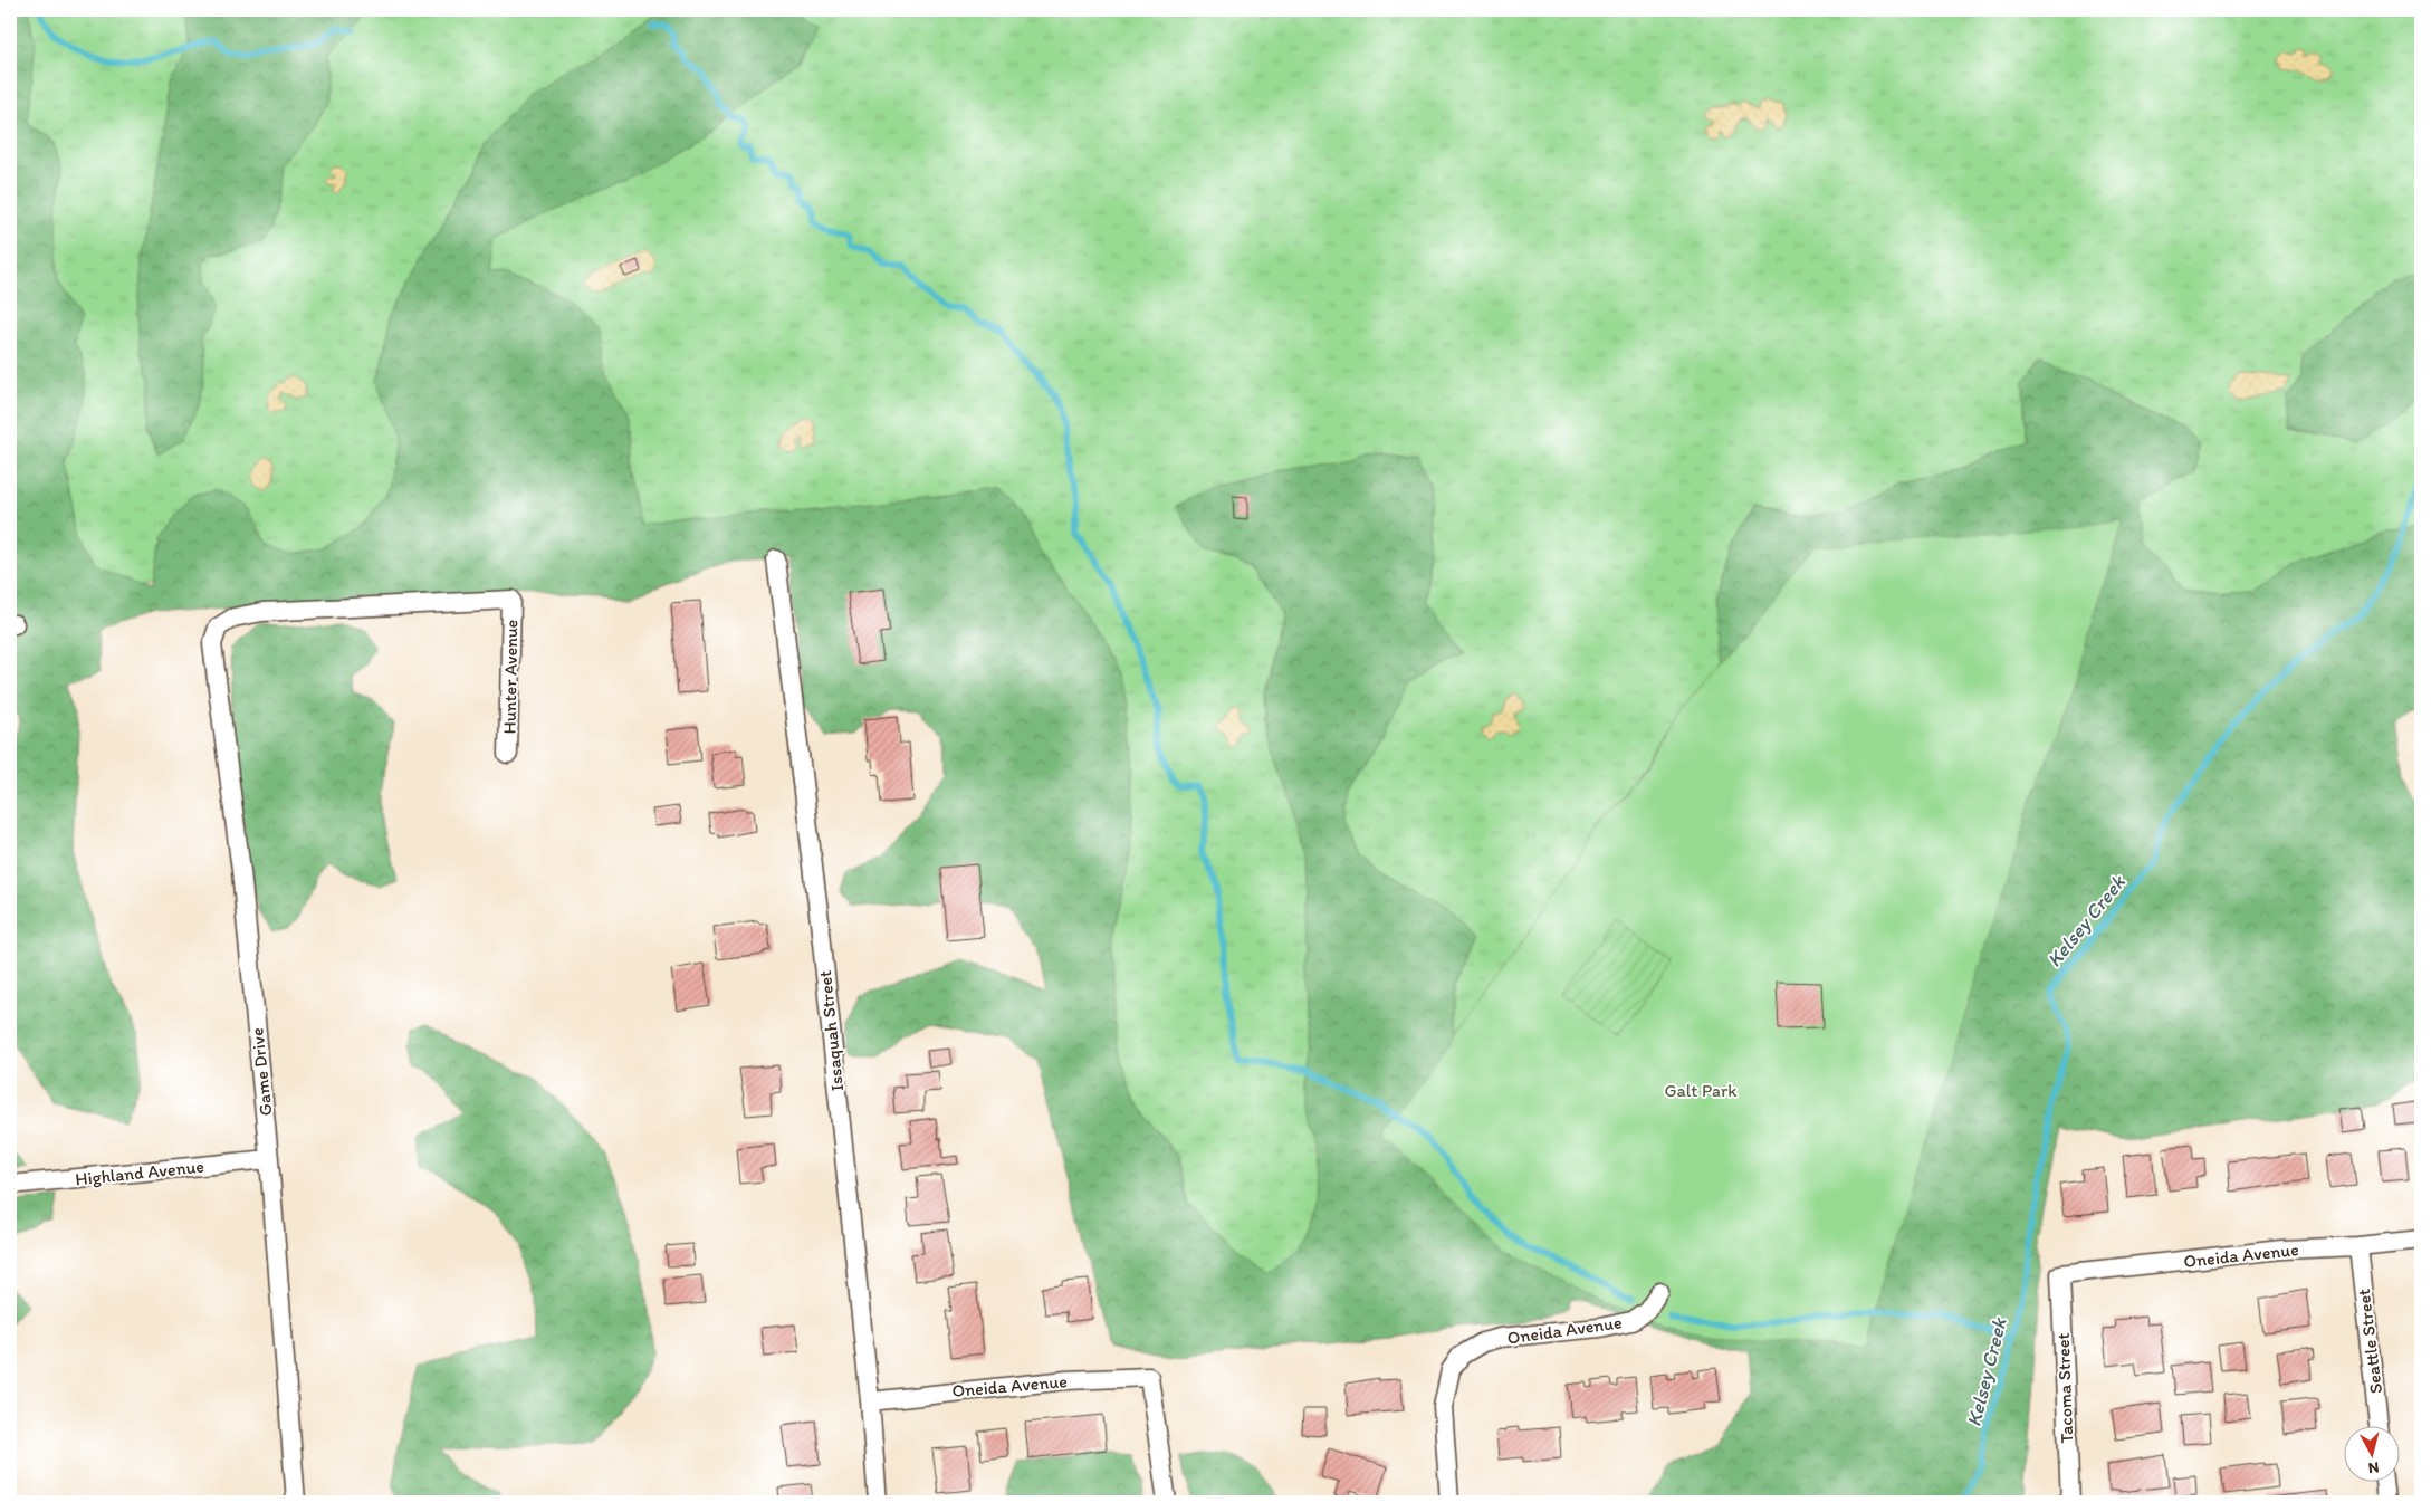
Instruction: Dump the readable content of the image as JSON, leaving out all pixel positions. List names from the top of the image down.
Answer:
{
  "streets": {
    "street": [
      "Hunter Avenue",
      "Issaquah Street",
      "Game Drive",
      "Highland Avenue",
      "Oneida Avenue",
      "Seattle Street",
      "Tacoma Street"
    ]
  },
  "crossings": [
    ["Hunter Avenue", "Game Drive"],
    ["Issaquah Street", "Oneida Avenue"],
    ["Game Drive", "Highland Avenue"],
    ["Oneida Avenue", "Seattle Street"],
    ["Oneida Avenue", "Tacoma Street"]
  ],
  "water": ["Kelsey Creek"],
  "parks": ["Galt Park"],
  "north": "bottom"
}
